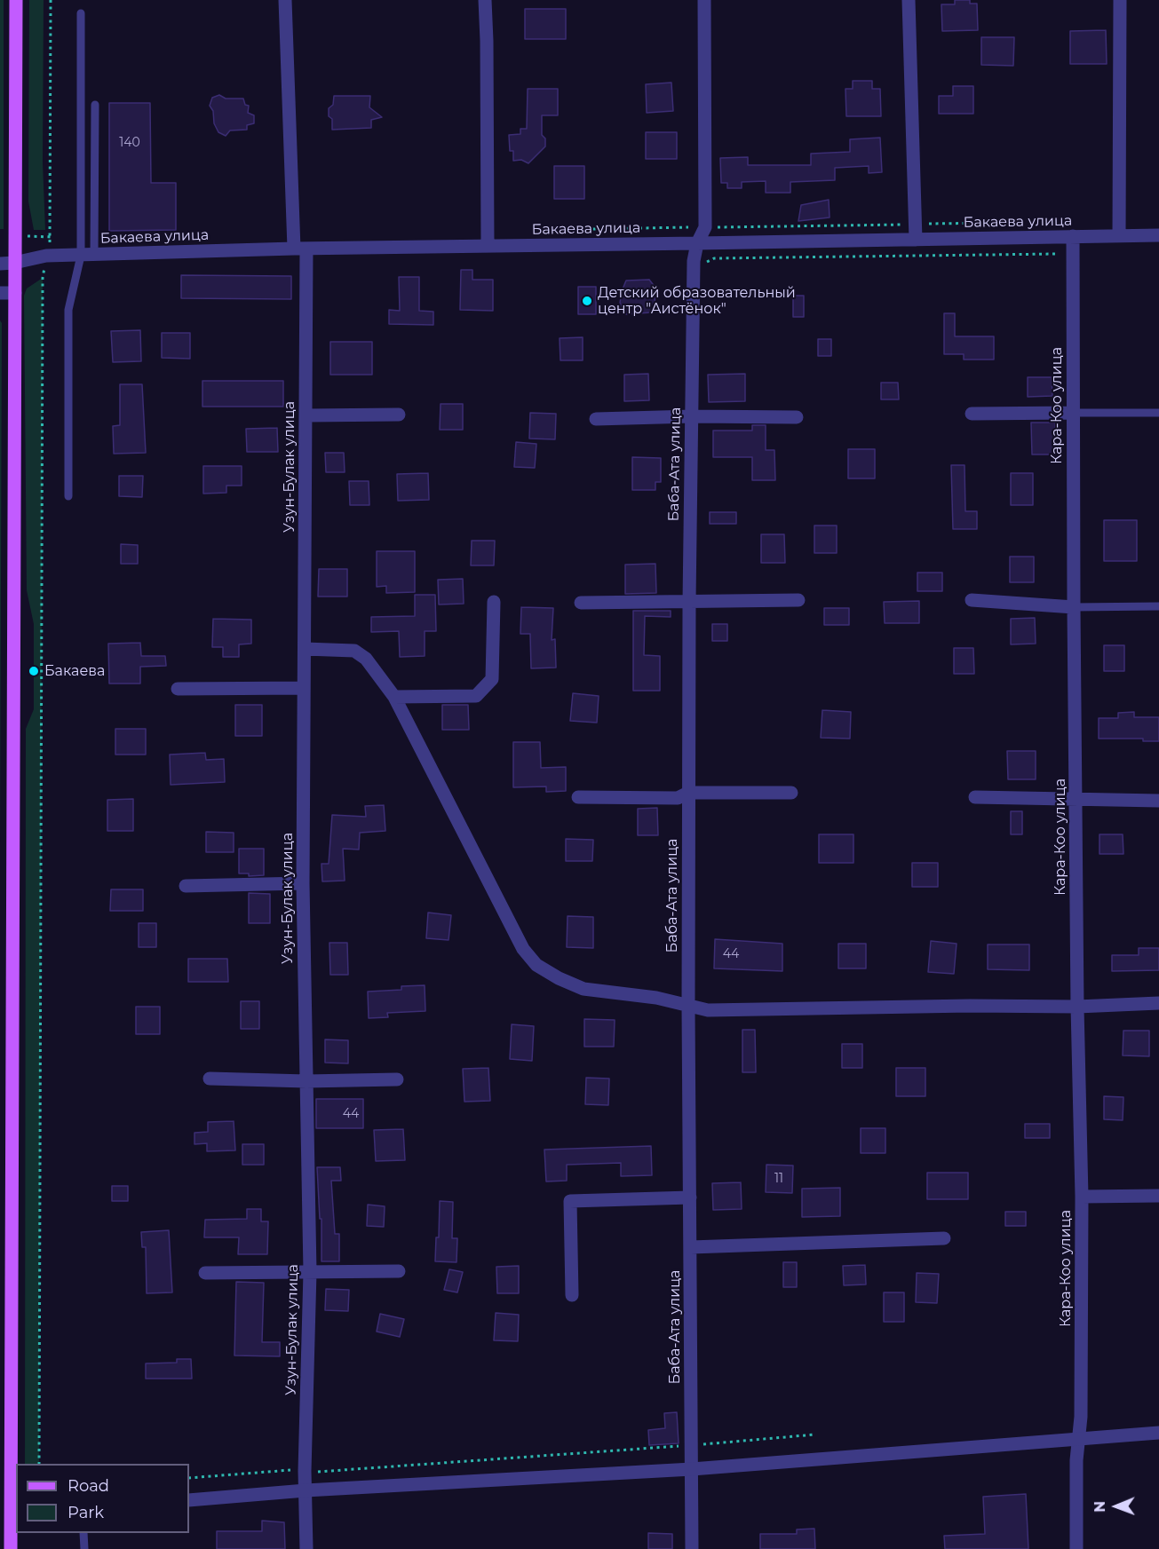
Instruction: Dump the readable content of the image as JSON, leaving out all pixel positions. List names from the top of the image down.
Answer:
{
  "streets": {
    "street": [
      "Бакаева улица",
      "Кара-Коо улица",
      "Баба-Ата улица",
      "Узун-Булак улица"
    ]
  },
  "crossings": [
    ["Бакаева улица", "Кара-Коо улица"],
    ["Бакаева улица", "Баба-Ата улица"],
    ["Бакаева улица", "Узун-Булак улица"]
  ],
  "places": ["Детский образовательный центр \"Аистёнок\"", "Бакаева"],
  "house_numbers": [
    "140",
    "44",
    "44",
    "11"
  ],
  "legend": ["Road", "Park"],
  "north": "left"
}
